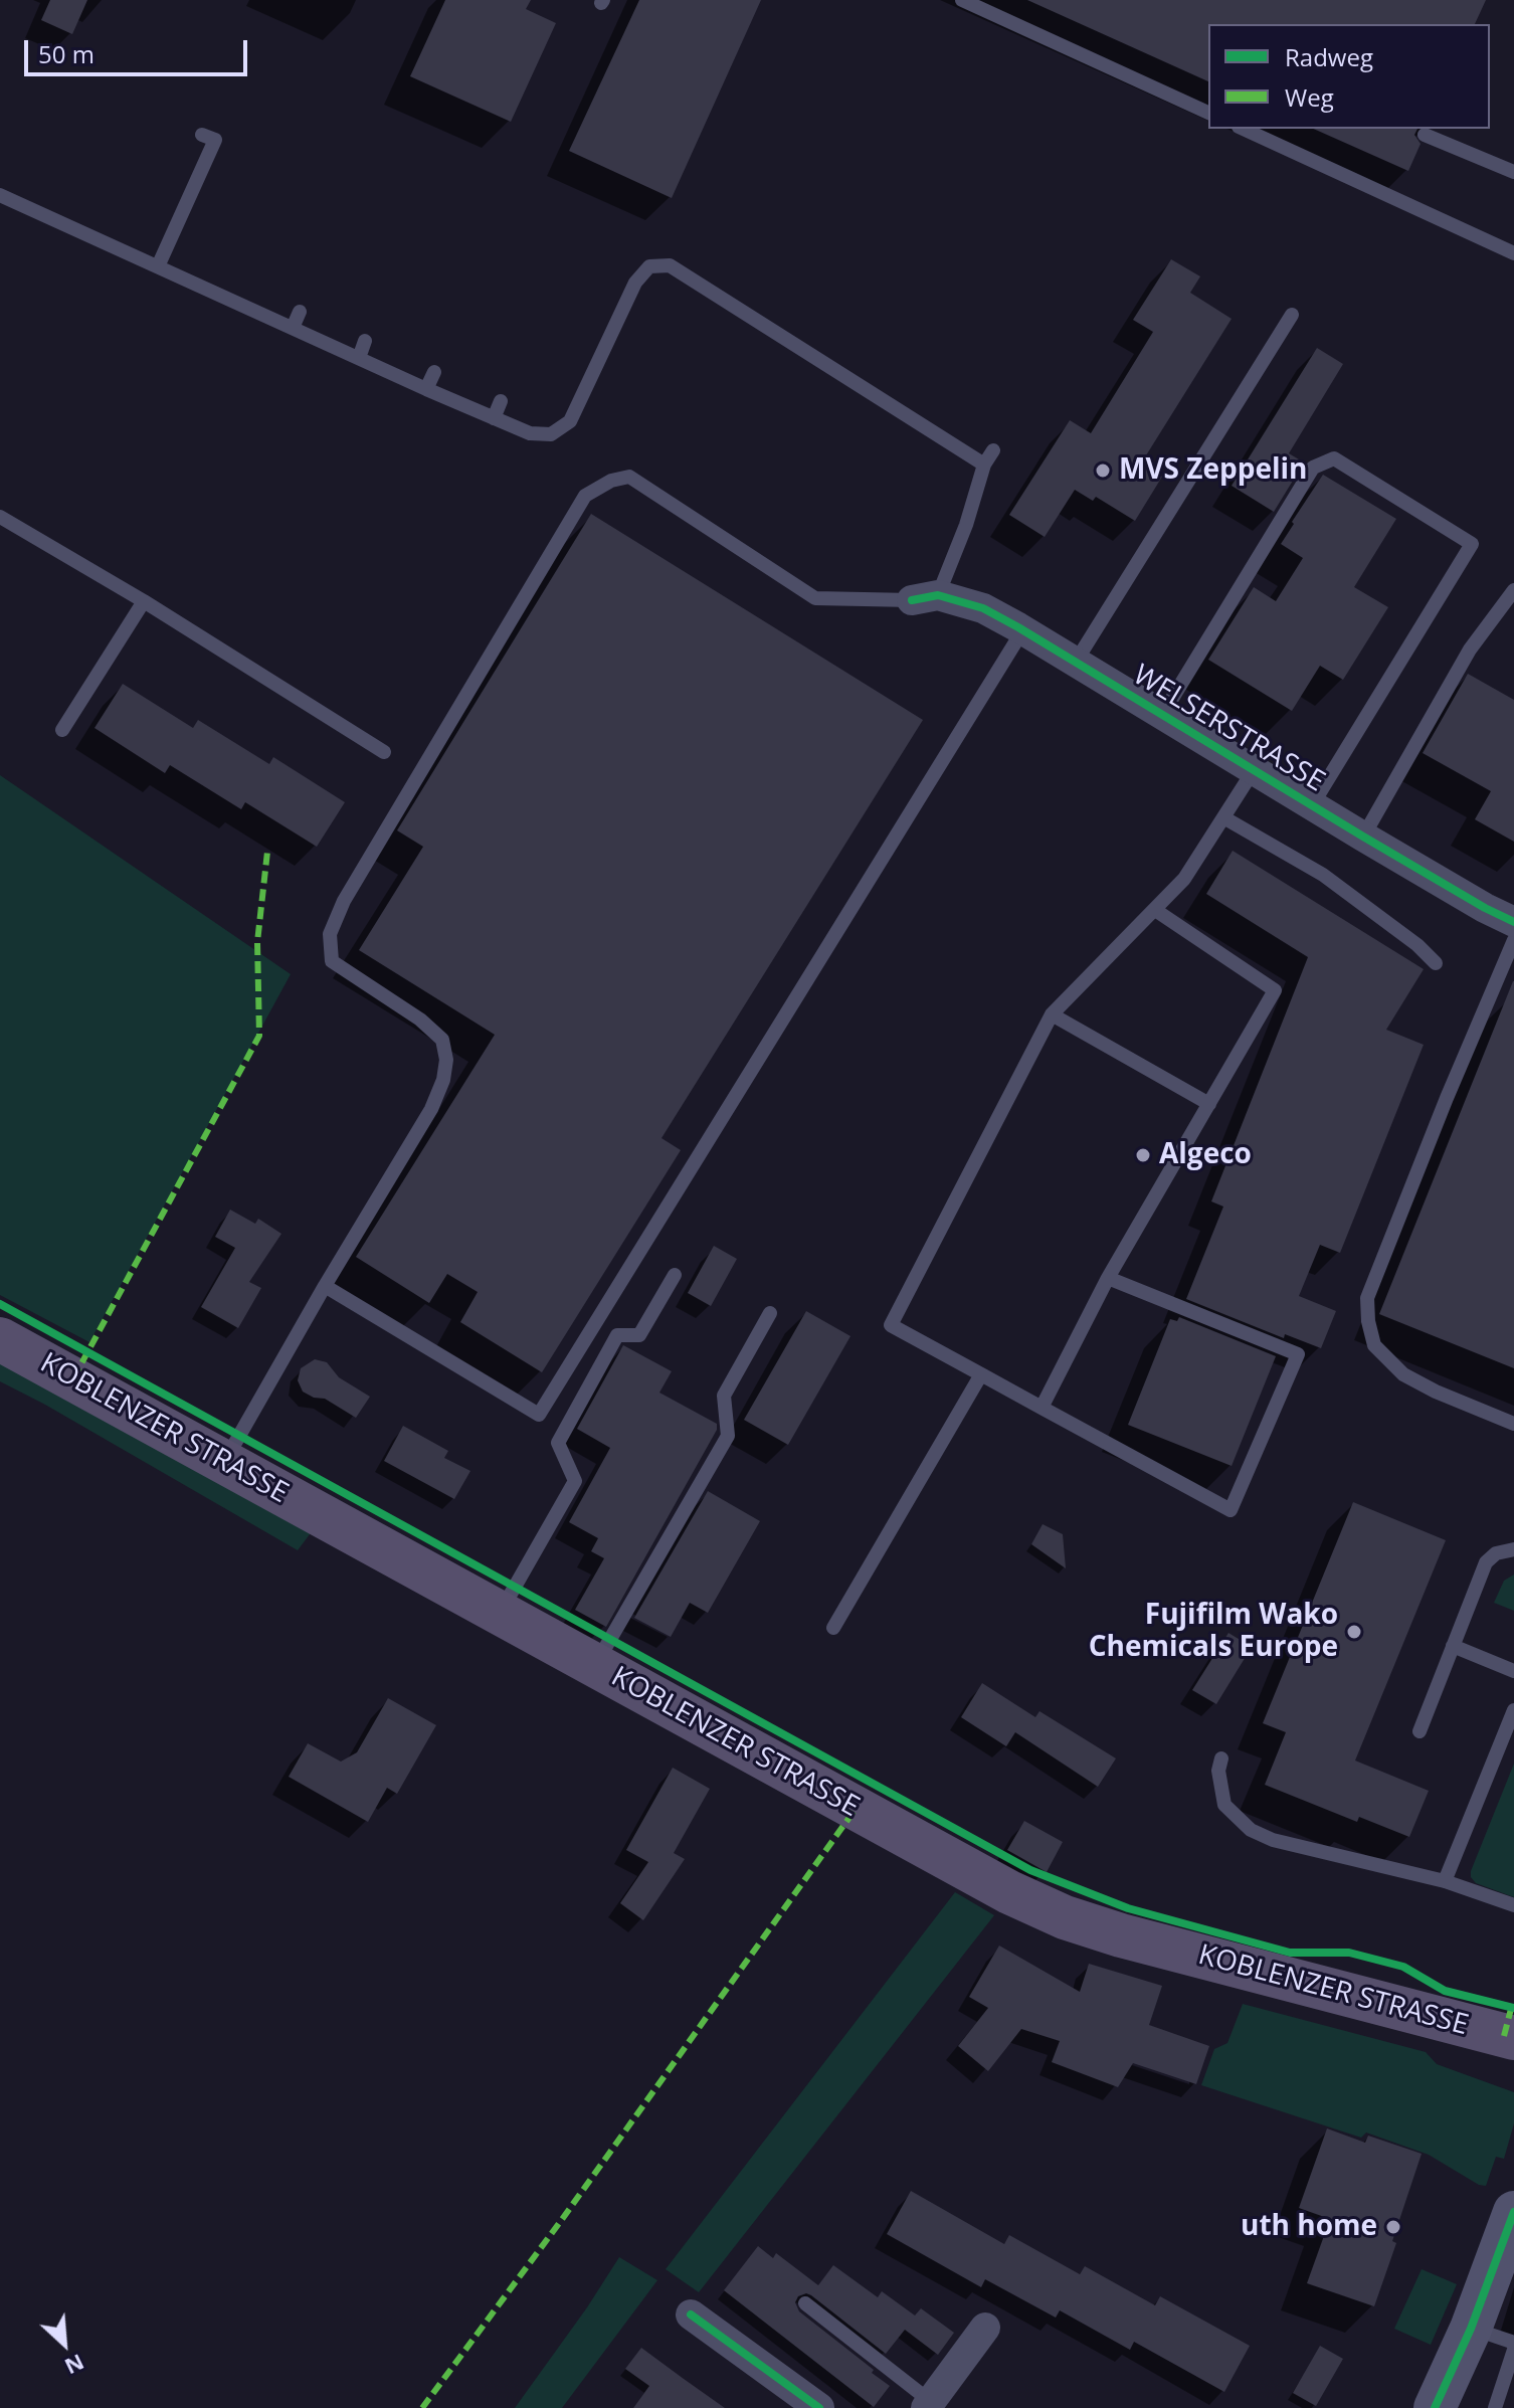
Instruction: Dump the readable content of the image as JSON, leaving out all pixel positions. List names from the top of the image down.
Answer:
{
  "streets": {
    "main road": ["KOBLENZER STRASSE"],
    "street": ["WELSERSTRASSE"]
  },
  "places": [
    "MVS Zeppelin",
    "Algeco",
    "Fujifilm Wako Chemicals Europe",
    "uth home"
  ],
  "legend": ["Radweg", "Weg"],
  "scale_bar": "50 m",
  "north": "bottom right"
}
